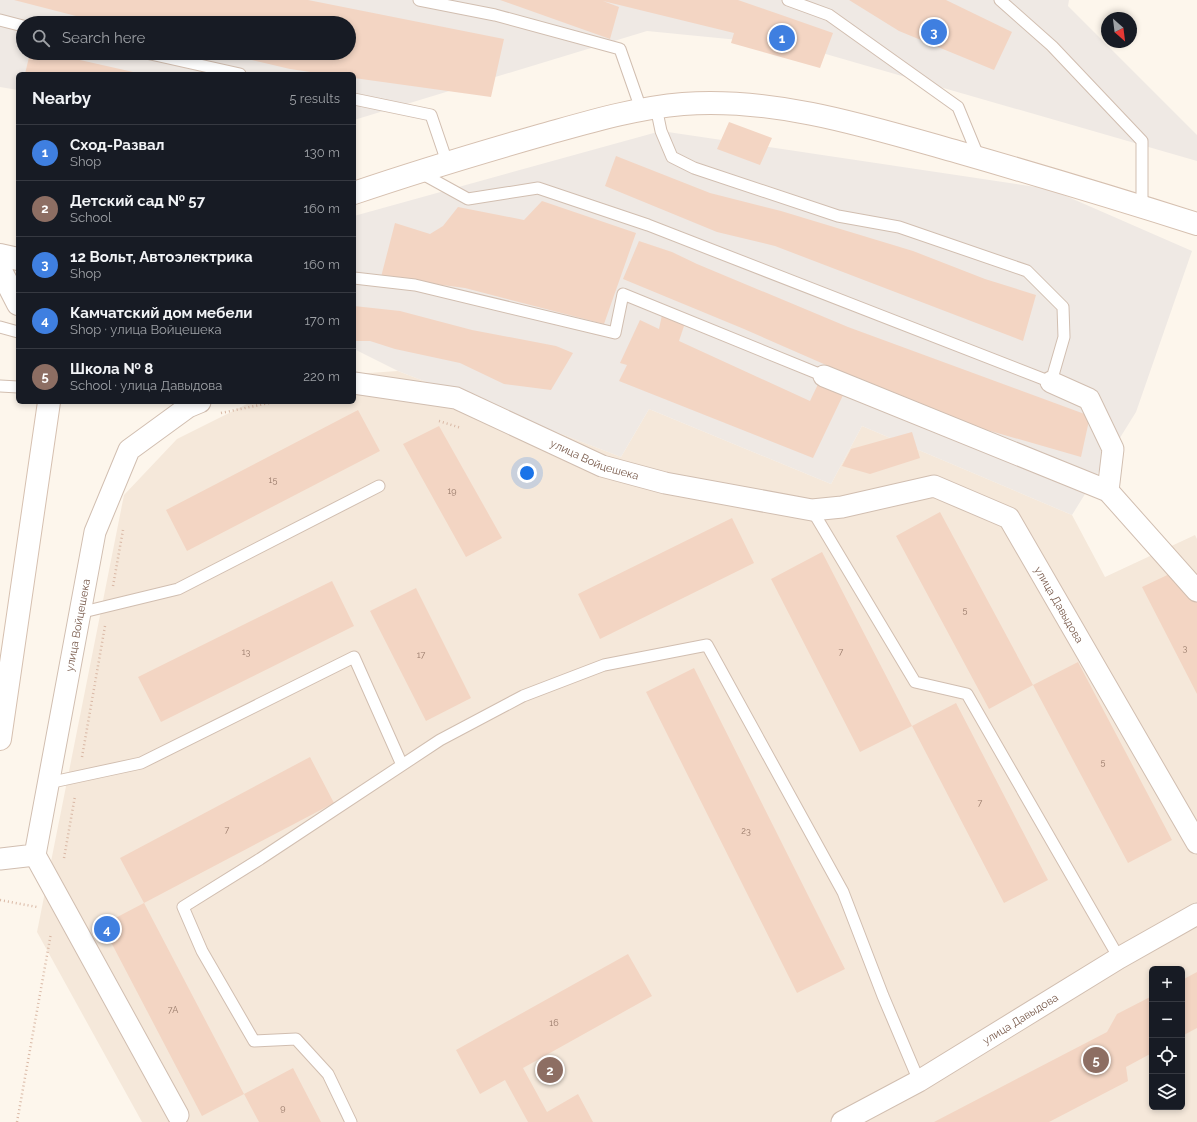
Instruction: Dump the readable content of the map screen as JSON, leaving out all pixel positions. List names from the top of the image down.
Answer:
{
  "streets": {
    "street": ["улица Войцешека", "улица Давыдова"]
  },
  "crossings": [
    ["улица Войцешека", "улица Давыдова"]
  ],
  "house_numbers": [
    "15",
    "19",
    "5",
    "3",
    "13",
    "7",
    "17",
    "5",
    "7",
    "7",
    "23",
    "7А",
    "16",
    "9"
  ],
  "north": "bottom right",
  "page": {
    "search": "Search here",
    "pins": [
      "3",
      "1",
      "4",
      "5",
      "2"
    ],
    "heading": ["Nearby", "5 results"],
    "list": [
      {
        "mark": "1",
        "name": "Сход-Развал",
        "note": "Shop",
        "value": "130 m"
      },
      {
        "mark": "2",
        "name": "Детский сад № 57",
        "note": "School",
        "value": "160 m"
      },
      {
        "mark": "3",
        "name": "12 Вольт, Автоэлектрика",
        "note": "Shop",
        "value": "160 m"
      },
      {
        "mark": "4",
        "name": "Камчатский дом мебели",
        "note": "Shop · улица Войцешека",
        "value": "170 m"
      },
      {
        "mark": "5",
        "name": "Школа № 8",
        "note": "School · улица Давыдова",
        "value": "220 m"
      }
    ],
    "map_buttons": ["+", "−"]
  }
}
